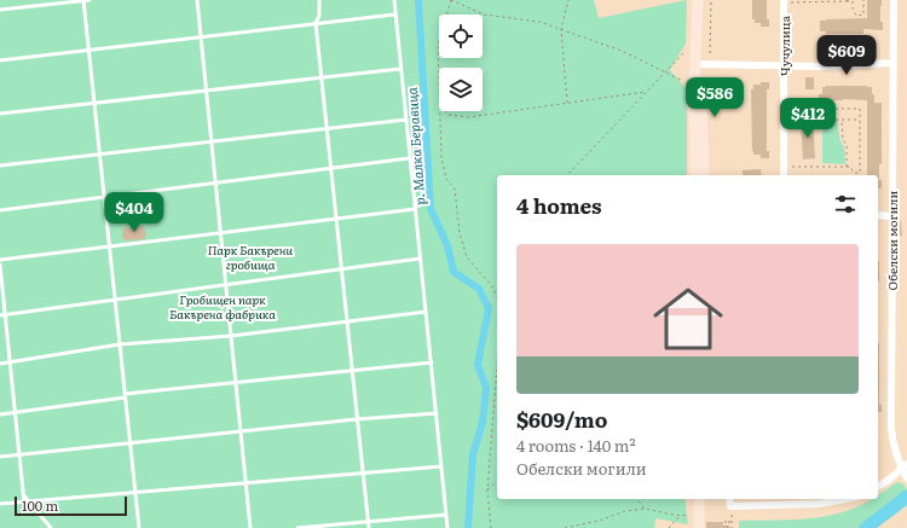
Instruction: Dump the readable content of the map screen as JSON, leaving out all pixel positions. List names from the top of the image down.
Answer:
{
  "streets": {
    "street": ["Чучулица", "Обелски могили"]
  },
  "water": ["р. Малка Беравица"],
  "parks": ["Парк Бакърени гробища", "Гробищен парк Бакърена фабрика"],
  "scale_bar": "100 m",
  "page": {
    "price": [
      "$609",
      "$586",
      "$412",
      "$404"
    ],
    "heading": "4 homes",
    "list": [
      {
        "name": "$609/mo",
        "note": "4 rooms · 140 m² · Обелски могили"
      }
    ],
    "scale": "100 m"
  }
}
